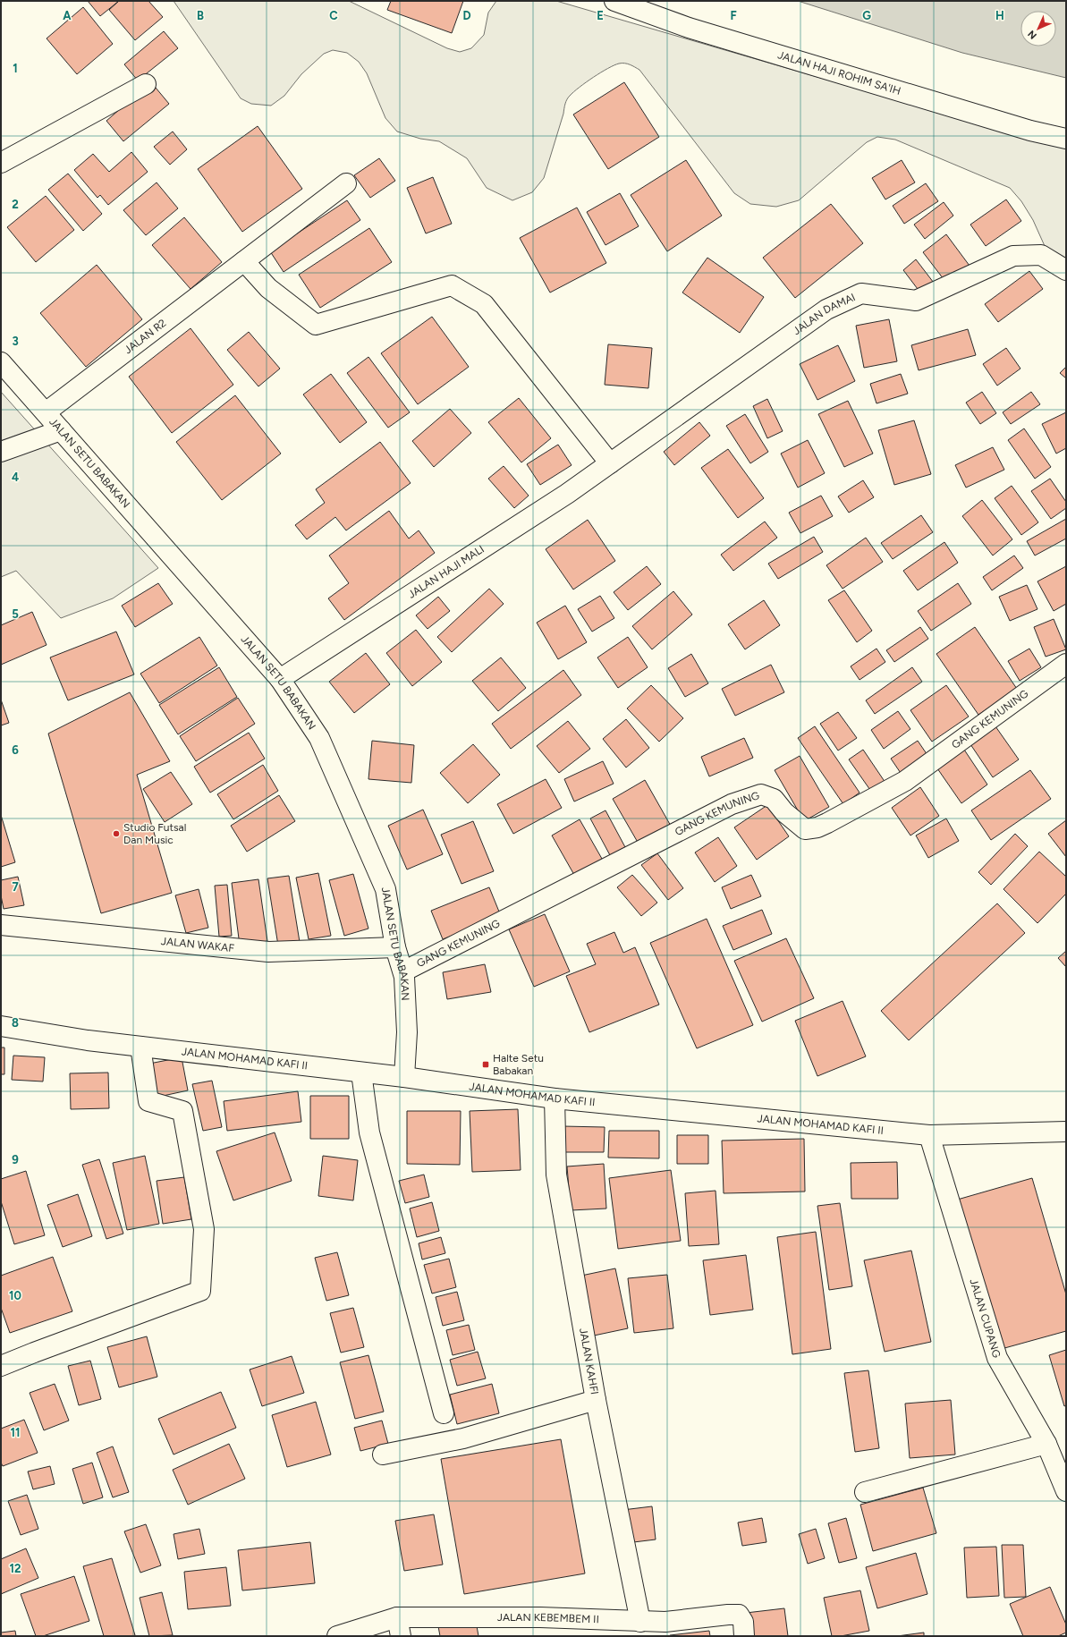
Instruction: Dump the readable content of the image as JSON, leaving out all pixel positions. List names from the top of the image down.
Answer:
{
  "streets": {
    "street": [
      "JALAN HAJI ROHIM SA'IH",
      "JALAN DAMAI",
      "JALAN R2",
      "JALAN SETU BABAKAN",
      "JALAN HAJI MALI",
      "GANG KEMUNING",
      "JALAN WAKAF",
      "JALAN MOHAMAD KAFI II",
      "JALAN CUPANG",
      "JALAN KAHFI",
      "JALAN KEBEMBEM II"
    ]
  },
  "crossings": [
    ["JALAN DAMAI", "JALAN HAJI MALI"],
    ["JALAN R2", "JALAN SETU BABAKAN"],
    ["JALAN SETU BABAKAN", "JALAN HAJI MALI"],
    ["JALAN SETU BABAKAN", "GANG KEMUNING"],
    ["JALAN SETU BABAKAN", "JALAN WAKAF"],
    ["JALAN SETU BABAKAN", "JALAN MOHAMAD KAFI II"],
    ["JALAN MOHAMAD KAFI II", "JALAN CUPANG"],
    ["JALAN MOHAMAD KAFI II", "JALAN KAHFI"],
    ["JALAN KAHFI", "JALAN KEBEMBEM II"]
  ],
  "places": {
    "other": ["Studio Futsal Dan Music"],
    "transit": ["Halte Setu Babakan"]
  },
  "north": "bottom left",
  "grid": {
    "columns": [
      "A",
      "B",
      "C",
      "D",
      "E",
      "F",
      "G",
      "H"
    ],
    "rows": [
      "1",
      "2",
      "3",
      "4",
      "5",
      "6",
      "7",
      "8",
      "9",
      "10",
      "11",
      "12"
    ]
  }
}
